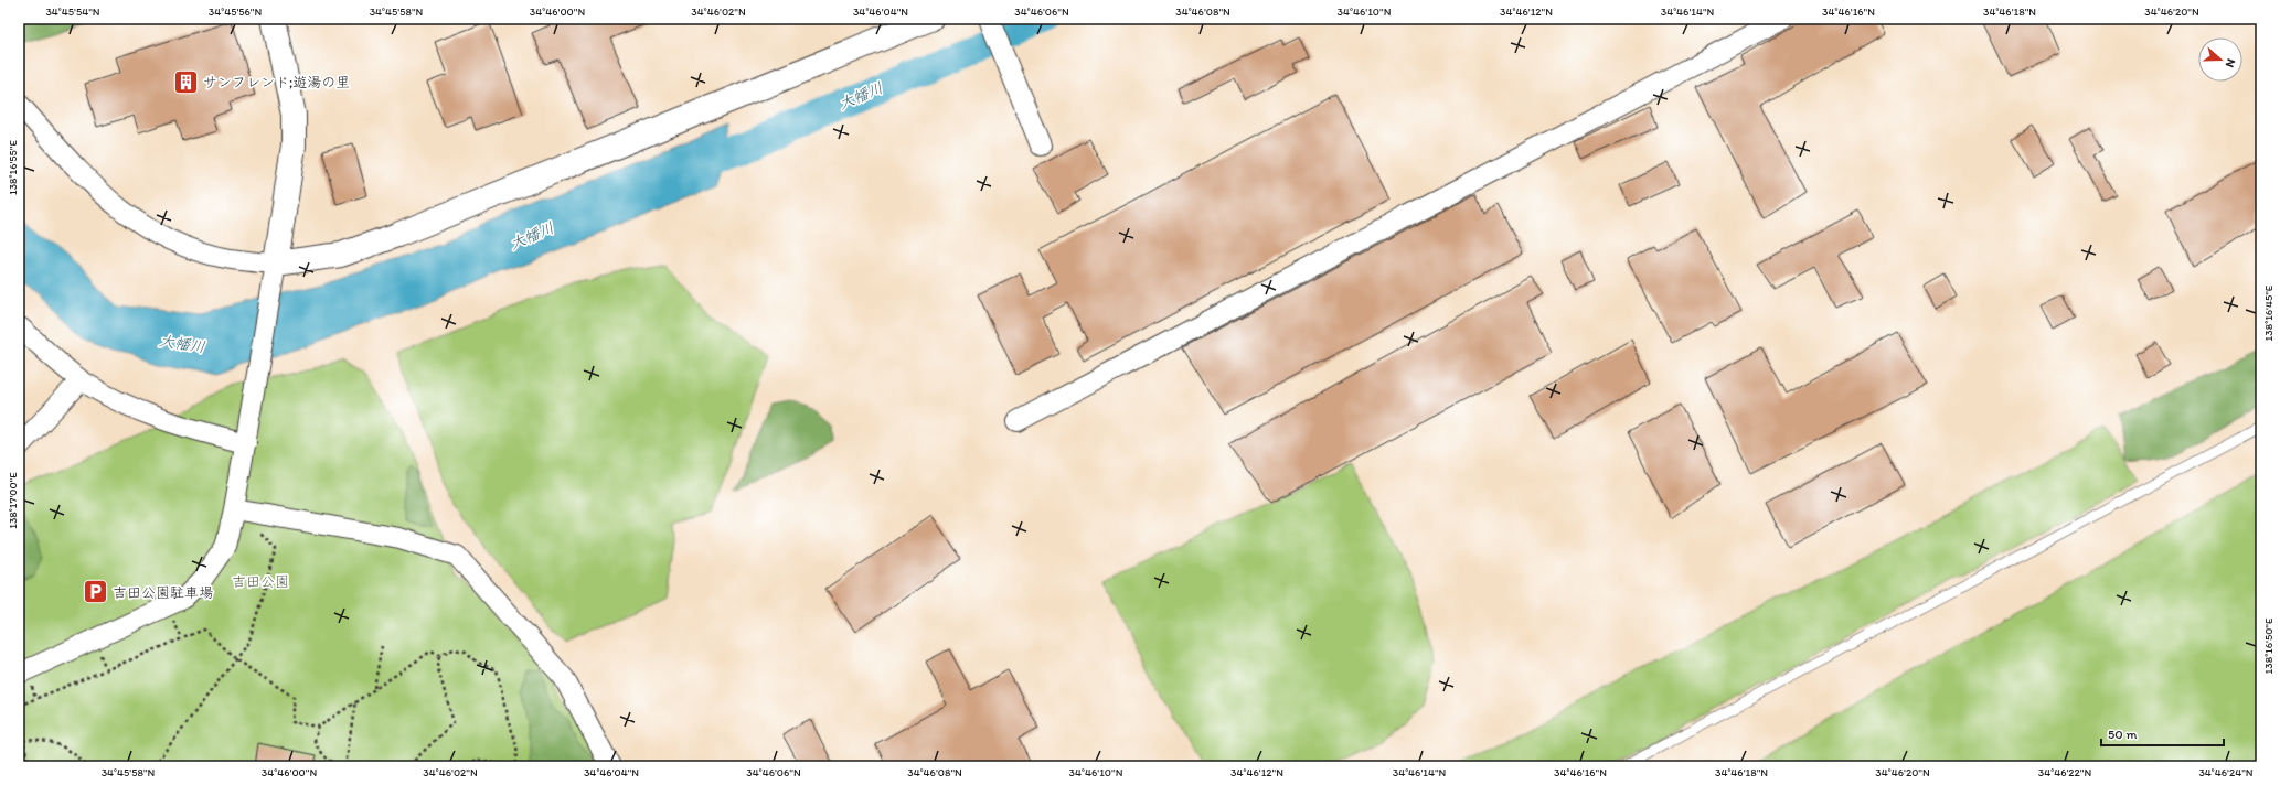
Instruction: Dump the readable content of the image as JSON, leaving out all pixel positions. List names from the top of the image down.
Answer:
{
  "water": ["大幡川"],
  "parks": ["吉田公園"],
  "places": {
    "building": ["サンフレンド;遊湯の里"],
    "parking": ["吉田公園駐車場"]
  },
  "scale_bar": "50 m",
  "north": "right",
  "coordinates": [
    "34°45'54\"N",
    "34°45'56\"N",
    "34°45'58\"N",
    "34°46'00\"N",
    "34°46'02\"N",
    "34°46'04\"N",
    "34°46'06\"N",
    "34°46'08\"N",
    "34°46'10\"N",
    "34°46'12\"N",
    "34°46'14\"N",
    "34°46'16\"N",
    "34°46'18\"N",
    "34°46'20\"N",
    "138°16'55\"E",
    "138°16'45\"E",
    "138°17'00\"E",
    "138°16'50\"E",
    "34°46'22\"N",
    "34°46'24\"N"
  ]
}
